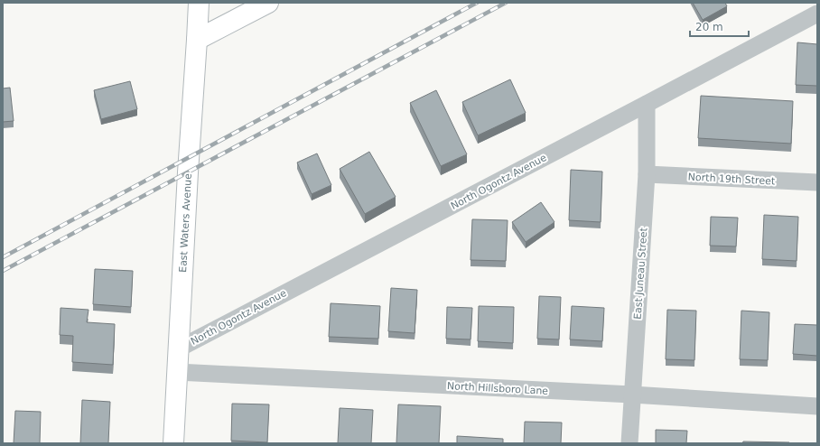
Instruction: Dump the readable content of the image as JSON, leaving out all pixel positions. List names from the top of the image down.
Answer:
{
  "streets": {
    "street": [
      "North 19th Street",
      "North Ogontz Avenue",
      "East Waters Avenue",
      "East Juneau Street",
      "North Hillsboro Lane"
    ]
  },
  "crossings": [
    ["North 19th Street", "East Juneau Street"],
    ["North Ogontz Avenue", "East Waters Avenue"],
    ["North Ogontz Avenue", "East Juneau Street"],
    ["East Waters Avenue", "North Hillsboro Lane"],
    ["East Juneau Street", "North Hillsboro Lane"]
  ],
  "scale_bar": "20 m"
}
